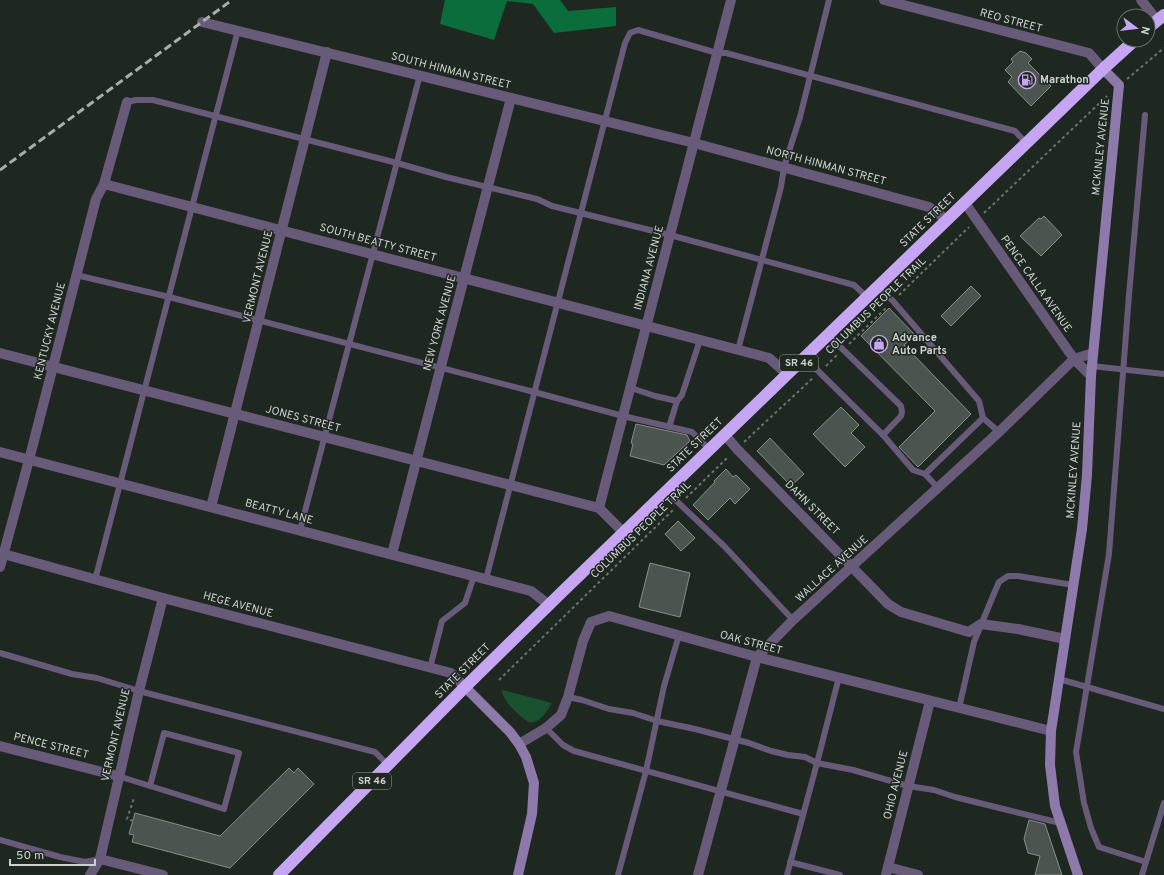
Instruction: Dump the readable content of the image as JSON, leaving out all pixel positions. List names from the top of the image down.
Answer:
{
  "streets": {
    "highway": ["STATE STREET", "SR 46"],
    "street": [
      "REO STREET",
      "SOUTH HINMAN STREET",
      "MCKINLEY AVENUE",
      "NORTH HINMAN STREET",
      "SOUTH BEATTY STREET",
      "INDIANA AVENUE",
      "VERMONT AVENUE",
      "PENCE CALLA AVENUE",
      "NEW YORK AVENUE",
      "KENTUCKY AVENUE",
      "JONES STREET",
      "DAHN STREET",
      "BEATTY LANE",
      "WALLACE AVENUE",
      "HEGE AVENUE",
      "OAK STREET",
      "PENCE STREET",
      "OHIO AVENUE"
    ],
    "path": ["COLUMBUS PEOPLE TRAIL"]
  },
  "crossings": [
    ["REO STREET", "MCKINLEY AVENUE"],
    ["REO STREET", "STATE STREET"],
    ["SOUTH HINMAN STREET", "NORTH HINMAN STREET"],
    ["SOUTH HINMAN STREET", "INDIANA AVENUE"],
    ["SOUTH HINMAN STREET", "VERMONT AVENUE"],
    ["SOUTH HINMAN STREET", "NEW YORK AVENUE"],
    ["MCKINLEY AVENUE", "STATE STREET"],
    ["MCKINLEY AVENUE", "PENCE CALLA AVENUE"],
    ["MCKINLEY AVENUE", "COLUMBUS PEOPLE TRAIL"],
    ["MCKINLEY AVENUE", "DAHN STREET"],
    ["MCKINLEY AVENUE", "WALLACE AVENUE"],
    ["MCKINLEY AVENUE", "OAK STREET"],
    ["NORTH HINMAN STREET", "STATE STREET"],
    ["NORTH HINMAN STREET", "INDIANA AVENUE"],
    ["STATE STREET", "SOUTH BEATTY STREET"],
    ["STATE STREET", "PENCE CALLA AVENUE"],
    ["STATE STREET", "DAHN STREET"],
    ["STATE STREET", "BEATTY LANE"],
    ["STATE STREET", "HEGE AVENUE"],
    ["SOUTH BEATTY STREET", "INDIANA AVENUE"],
    ["SOUTH BEATTY STREET", "VERMONT AVENUE"],
    ["SOUTH BEATTY STREET", "NEW YORK AVENUE"],
    ["SOUTH BEATTY STREET", "KENTUCKY AVENUE"],
    ["INDIANA AVENUE", "JONES STREET"],
    ["VERMONT AVENUE", "JONES STREET"],
    ["VERMONT AVENUE", "BEATTY LANE"],
    ["VERMONT AVENUE", "HEGE AVENUE"],
    ["VERMONT AVENUE", "PENCE STREET"],
    ["PENCE CALLA AVENUE", "COLUMBUS PEOPLE TRAIL"],
    ["PENCE CALLA AVENUE", "WALLACE AVENUE"],
    ["COLUMBUS PEOPLE TRAIL", "DAHN STREET"],
    ["NEW YORK AVENUE", "JONES STREET"],
    ["NEW YORK AVENUE", "BEATTY LANE"],
    ["KENTUCKY AVENUE", "JONES STREET"],
    ["KENTUCKY AVENUE", "BEATTY LANE"],
    ["KENTUCKY AVENUE", "HEGE AVENUE"],
    ["DAHN STREET", "WALLACE AVENUE"],
    ["WALLACE AVENUE", "OAK STREET"],
    ["OAK STREET", "OHIO AVENUE"]
  ],
  "places": {
    "fuel station": ["Marathon"],
    "shop": ["Advance Auto Parts"]
  },
  "scale_bar": "50 m",
  "north": "right"
}
